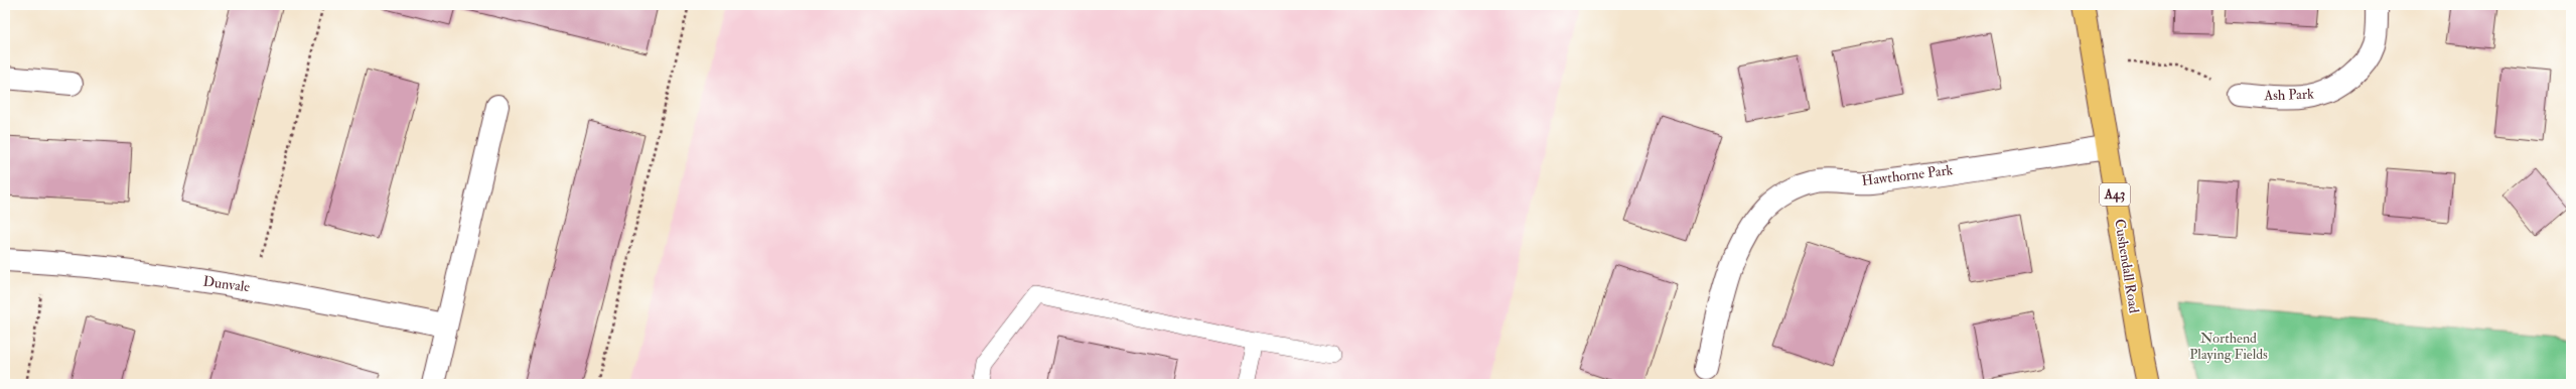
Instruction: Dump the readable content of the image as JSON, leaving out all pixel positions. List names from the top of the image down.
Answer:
{
  "streets": {
    "main road": ["A43", "Cushendall Road"],
    "street": ["Ash Park", "Hawthorne Park", "Dunvale"]
  },
  "crossings": [
    ["Hawthorne Park", "Cushendall Road"]
  ],
  "parks": ["Northend Playing Fields"]
}
